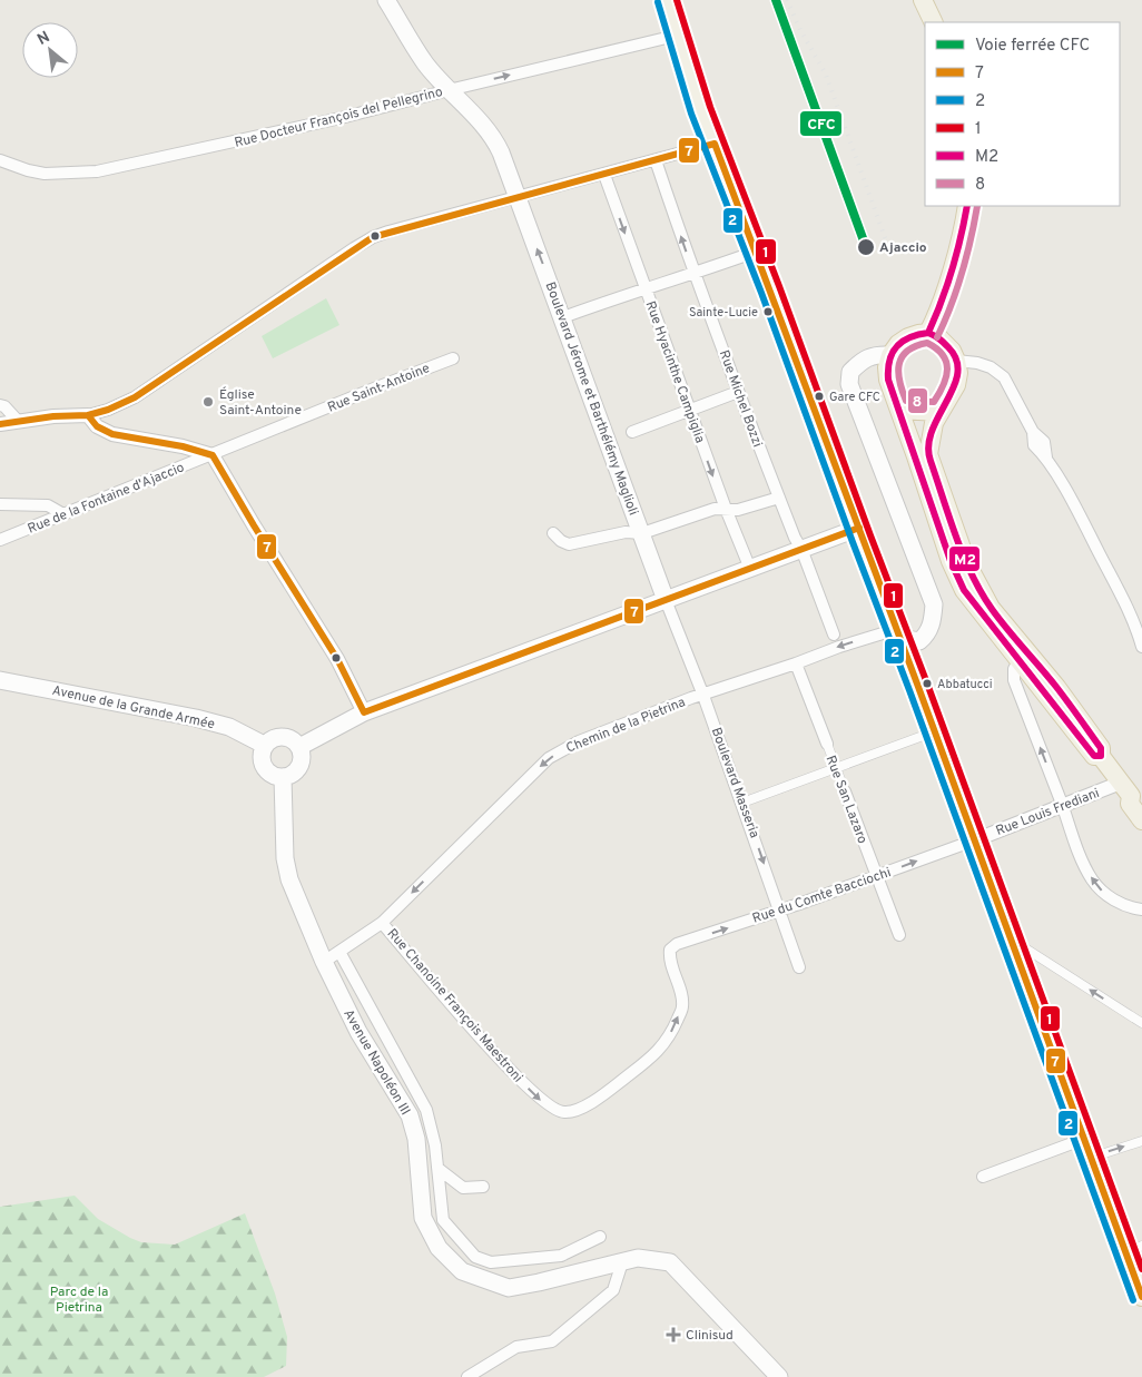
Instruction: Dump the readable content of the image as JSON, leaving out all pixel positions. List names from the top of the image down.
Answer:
{
  "streets": {
    "main road": ["Boulevard Jérome et Barthélémy Maglioli", "Avenue de la Grande Armée", "Avenue Napoléon III"],
    "street": [
      "Rue Docteur François del Pellegrino",
      "Rue Hyacinthe Campiglia",
      "Rue Saint-Antoine",
      "Rue Michel Bozzi",
      "Rue de la Fontaine d'Ajaccio",
      "Chemin de la Pietrina",
      "Boulevard Masseria",
      "Rue San Lazaro",
      "Rue Louis Frediani",
      "Rue du Comte Bacciochi",
      "Rue Chanoine François Maestroni"
    ]
  },
  "crossings": [
    ["Rue Docteur François del Pellegrino", "Boulevard Jérome et Barthélémy Maglioli"],
    ["Rue Saint-Antoine", "Rue de la Fontaine d'Ajaccio"],
    ["Boulevard Jérome et Barthélémy Maglioli", "Boulevard Masseria"],
    ["Avenue de la Grande Armée", "Avenue Napoléon III"],
    ["Chemin de la Pietrina", "Boulevard Masseria"],
    ["Chemin de la Pietrina", "Rue San Lazaro"],
    ["Chemin de la Pietrina", "Rue Chanoine François Maestroni"],
    ["Chemin de la Pietrina", "Avenue Napoléon III"],
    ["Boulevard Masseria", "Rue du Comte Bacciochi"],
    ["Rue San Lazaro", "Rue du Comte Bacciochi"],
    ["Rue Louis Frediani", "Rue du Comte Bacciochi"],
    ["Rue du Comte Bacciochi", "Rue Chanoine François Maestroni"]
  ],
  "one_way": ["Rue Hyacinthe Campiglia", "Chemin de la Pietrina", "Rue du Comte Bacciochi"],
  "parks": ["Parc de la Pietrina"],
  "places": {
    "other": [
      "Ajaccio",
      "Sainte-Lucie",
      "Gare CFC",
      "Église Saint-Antoine",
      "Abbatucci"
    ],
    "health": ["Clinisud"]
  },
  "lines": [
    "rail line CFC",
    "transit line 1",
    "transit line 2",
    "transit line 7",
    "transit line M2",
    "transit line 8"
  ],
  "legend": [
    "Voie ferrée CFC",
    "7",
    "2",
    "1",
    "M2",
    "8"
  ],
  "north": "top left"
}
